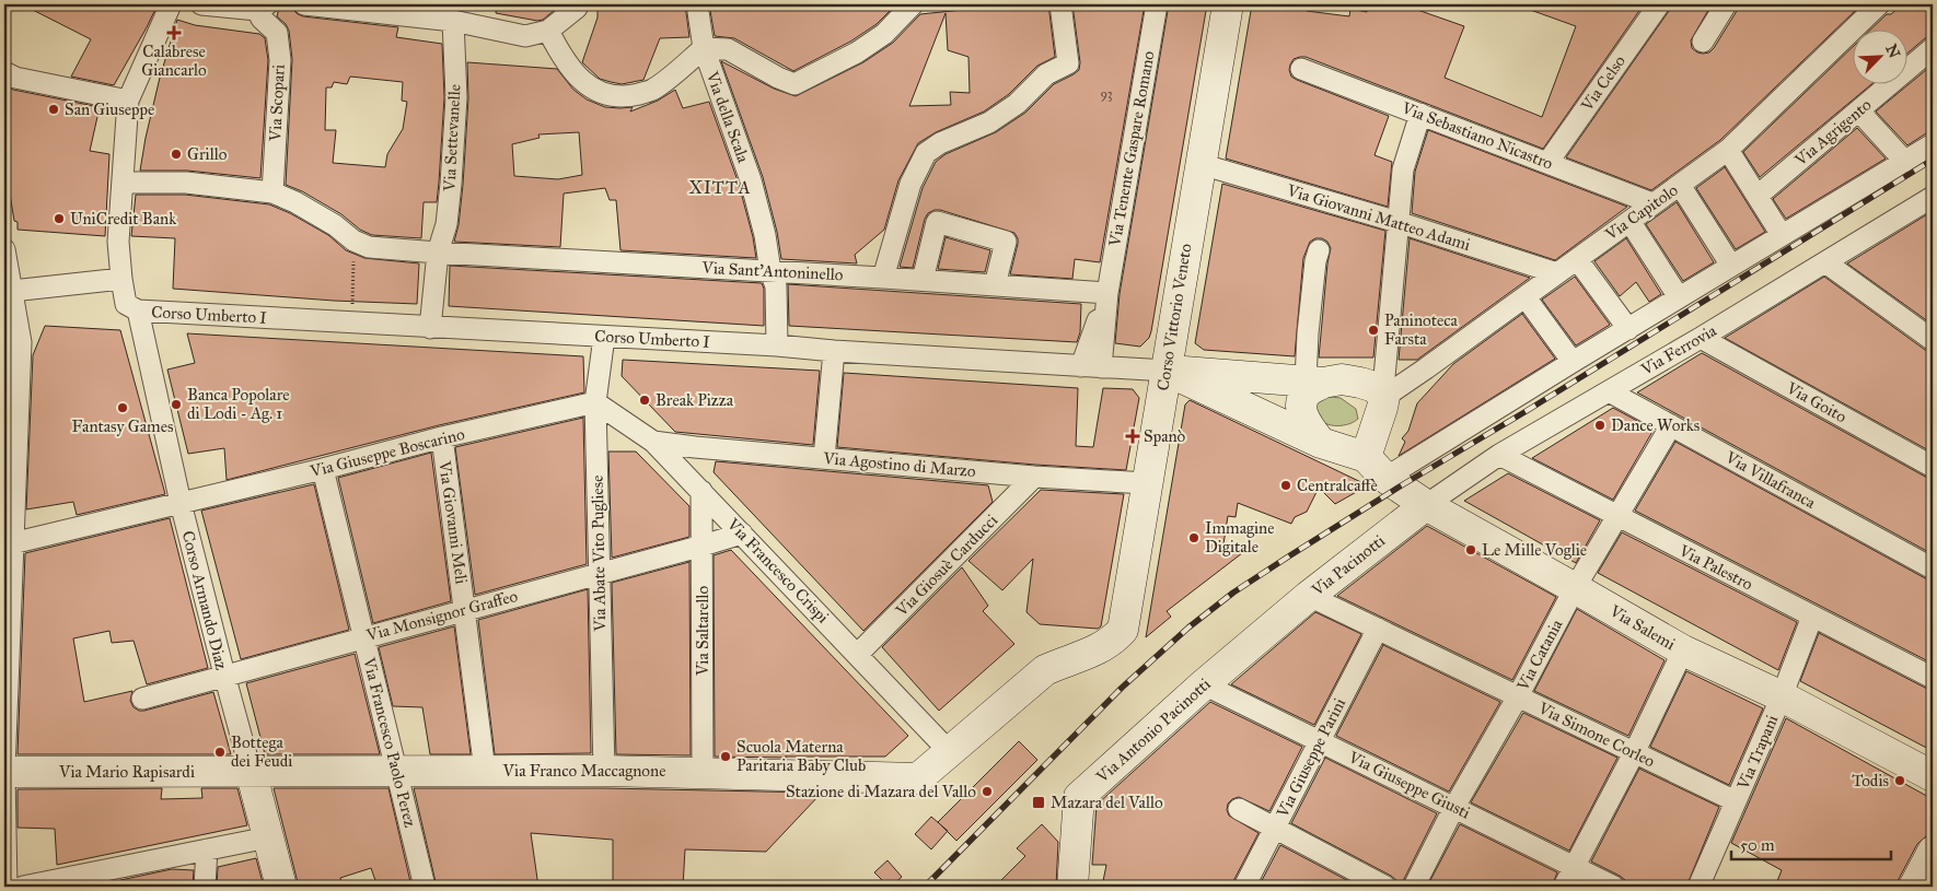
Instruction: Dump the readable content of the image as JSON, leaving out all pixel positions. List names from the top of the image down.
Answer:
{
  "streets": {
    "main road": [
      "Corso Vittorio Veneto",
      "Via Pacinotti",
      "Corso Armando Diaz",
      "Via Salemi",
      "Via Antonio Pacinotti",
      "Via Franco Maccagnone",
      "Via Mario Rapisardi"
    ],
    "street": [
      "Via Celso",
      "Via Scopari",
      "Via della Scala",
      "Via Agrigento",
      "Via Sebastiano Nicastro",
      "Via Settevanelle",
      "Via Tenente Gaspare Romano",
      "Via Capitolo",
      "Via Giovanni Matteo Adami",
      "Via Sant'Antoninello",
      "Corso Umberto I",
      "Via Ferrovia",
      "Via Goito",
      "Via Giuseppe Boscarino",
      "Via Agostino di Marzo",
      "Via Villafranca",
      "Via Giovanni Meli",
      "Via Abate Vito Pugliese",
      "Via Giosuè Carducci",
      "Via Palestro",
      "Via Francesco Crispi",
      "Via Monsignor Graffeo",
      "Via Saltarello",
      "Via Catania",
      "Via Simone Corleo",
      "Via Francesco Paolo Perez",
      "Via Trapani",
      "Via Giuseppe Parini",
      "Via Giuseppe Giusti"
    ]
  },
  "crossings": [
    ["Via Celso", "Via Sebastiano Nicastro"],
    ["Via della Scala", "Via Sant'Antoninello"],
    ["Via della Scala", "Corso Umberto I"],
    ["Via Sebastiano Nicastro", "Via Capitolo"],
    ["Via Settevanelle", "Via Sant'Antoninello"],
    ["Via Settevanelle", "Corso Umberto I"],
    ["Via Tenente Gaspare Romano", "Via Sant'Antoninello"],
    ["Via Tenente Gaspare Romano", "Corso Umberto I"],
    ["Via Capitolo", "Via Giovanni Matteo Adami"],
    ["Via Giovanni Matteo Adami", "Corso Vittorio Veneto"],
    ["Corso Umberto I", "Corso Vittorio Veneto"],
    ["Corso Umberto I", "Via Abate Vito Pugliese"],
    ["Corso Umberto I", "Corso Armando Diaz"],
    ["Corso Umberto I", "Via Salemi"],
    ["Corso Vittorio Veneto", "Via Agostino di Marzo"],
    ["Corso Vittorio Veneto", "Via Francesco Crispi"],
    ["Corso Vittorio Veneto", "Via Salemi"],
    ["Corso Vittorio Veneto", "Via Franco Maccagnone"],
    ["Via Ferrovia", "Via Goito"],
    ["Via Ferrovia", "Via Villafranca"],
    ["Via Ferrovia", "Via Pacinotti"],
    ["Via Ferrovia", "Via Palestro"],
    ["Via Ferrovia", "Via Salemi"],
    ["Via Giuseppe Boscarino", "Via Giovanni Meli"],
    ["Via Giuseppe Boscarino", "Via Abate Vito Pugliese"],
    ["Via Giuseppe Boscarino", "Via Francesco Crispi"],
    ["Via Giuseppe Boscarino", "Corso Armando Diaz"],
    ["Via Giuseppe Boscarino", "Via Francesco Paolo Perez"],
    ["Via Agostino di Marzo", "Via Giosuè Carducci"],
    ["Via Agostino di Marzo", "Via Francesco Crispi"],
    ["Via Villafranca", "Via Catania"],
    ["Via Giovanni Meli", "Via Monsignor Graffeo"],
    ["Via Giovanni Meli", "Via Franco Maccagnone"],
    ["Via Abate Vito Pugliese", "Via Francesco Crispi"],
    ["Via Abate Vito Pugliese", "Via Monsignor Graffeo"],
    ["Via Abate Vito Pugliese", "Via Franco Maccagnone"],
    ["Via Giosuè Carducci", "Via Francesco Crispi"],
    ["Via Pacinotti", "Via Salemi"],
    ["Via Pacinotti", "Via Antonio Pacinotti"],
    ["Via Pacinotti", "Via Simone Corleo"],
    ["Via Palestro", "Via Catania"],
    ["Via Palestro", "Via Trapani"],
    ["Via Francesco Crispi", "Via Monsignor Graffeo"],
    ["Via Francesco Crispi", "Via Saltarello"],
    ["Via Francesco Crispi", "Via Franco Maccagnone"],
    ["Corso Armando Diaz", "Via Monsignor Graffeo"],
    ["Corso Armando Diaz", "Via Franco Maccagnone"],
    ["Corso Armando Diaz", "Via Mario Rapisardi"],
    ["Via Monsignor Graffeo", "Via Saltarello"],
    ["Via Monsignor Graffeo", "Via Francesco Paolo Perez"],
    ["Via Salemi", "Via Catania"],
    ["Via Salemi", "Via Trapani"],
    ["Via Saltarello", "Via Franco Maccagnone"],
    ["Via Catania", "Via Simone Corleo"],
    ["Via Catania", "Via Giuseppe Giusti"],
    ["Via Antonio Pacinotti", "Via Giuseppe Giusti"],
    ["Via Simone Corleo", "Via Trapani"],
    ["Via Simone Corleo", "Via Giuseppe Parini"],
    ["Via Francesco Paolo Perez", "Via Franco Maccagnone"],
    ["Via Giuseppe Parini", "Via Giuseppe Giusti"],
    ["Via Franco Maccagnone", "Via Mario Rapisardi"]
  ],
  "districts": ["XITTA"],
  "places": {
    "health": ["Calabrese Giancarlo", "Spanò"],
    "other": [
      "San Giuseppe",
      "Grillo",
      "UniCredit Bank",
      "Paninoteca Farsta",
      "Break Pizza",
      "Banca Popolare di Lodi - Ag. 1",
      "Fantasy Games",
      "Dance Works",
      "Centralcaffè",
      "Immagine Digitale",
      "Le Mille Voglie",
      "Bottega dei Feudi",
      "Scuola Materna Paritaria Baby Club",
      "Todis",
      "Stazione di Mazara del Vallo"
    ],
    "transit": ["Mazara del Vallo"]
  },
  "house_numbers": ["93"],
  "scale_bar": "50 m",
  "north": "top right"
}
